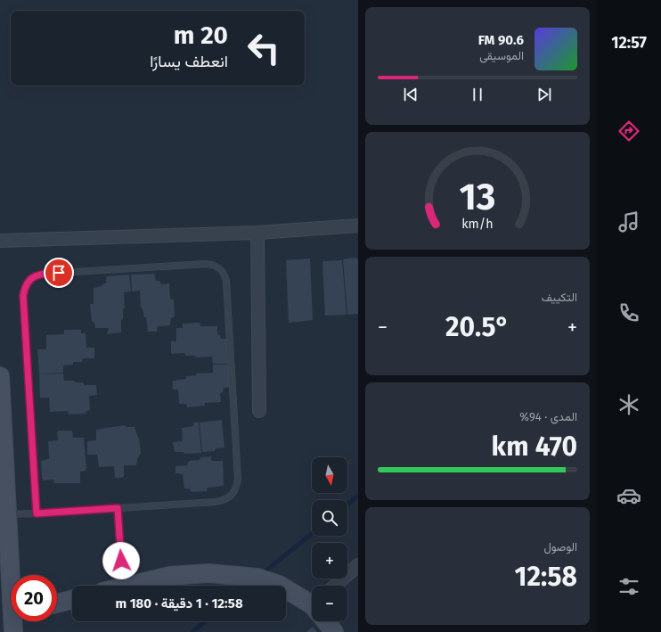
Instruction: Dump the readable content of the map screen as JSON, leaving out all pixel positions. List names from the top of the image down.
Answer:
{
  "north": "bottom",
  "page": {
    "tabs": "12:57",
    "turn": ["20 m", "انعطف يسارًا"],
    "song": ["90.6 FM", "الموسيقى"],
    "tile": [
      "التكييف",
      ["المدى · 94%", "470 km"],
      ["الوصول", "12:58"]
    ],
    "heat": ["−", "20.5°", "+"],
    "map_buttons": ["+", "−"],
    "limit": "20",
    "trip": "12:58 · 1 دقيقة · 180 m",
    "gauge": ["13", "km/h"]
  }
}
